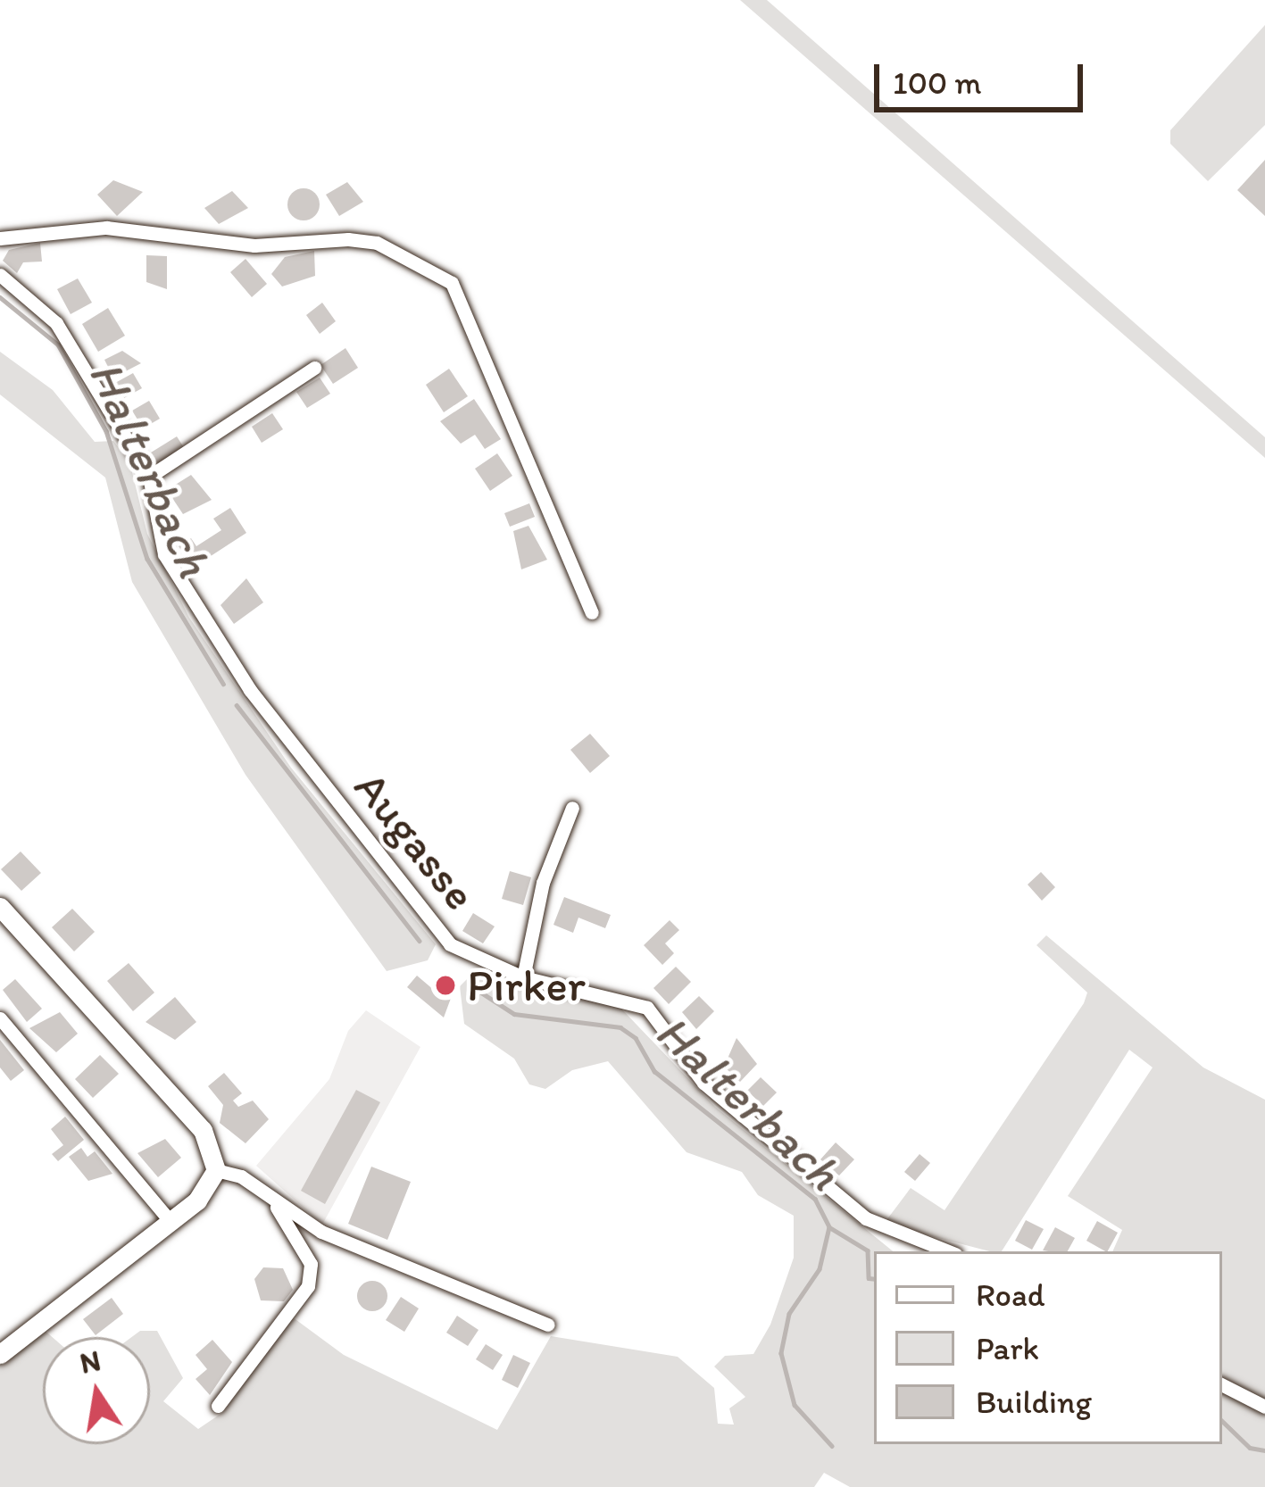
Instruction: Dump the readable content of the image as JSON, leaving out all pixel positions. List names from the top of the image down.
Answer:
{
  "streets": {
    "street": ["Augasse"]
  },
  "water": ["Halterbach"],
  "places": ["Pirker"],
  "legend": ["Road", "Park", "Building"],
  "scale_bar": "100 m",
  "north": "top"
}
